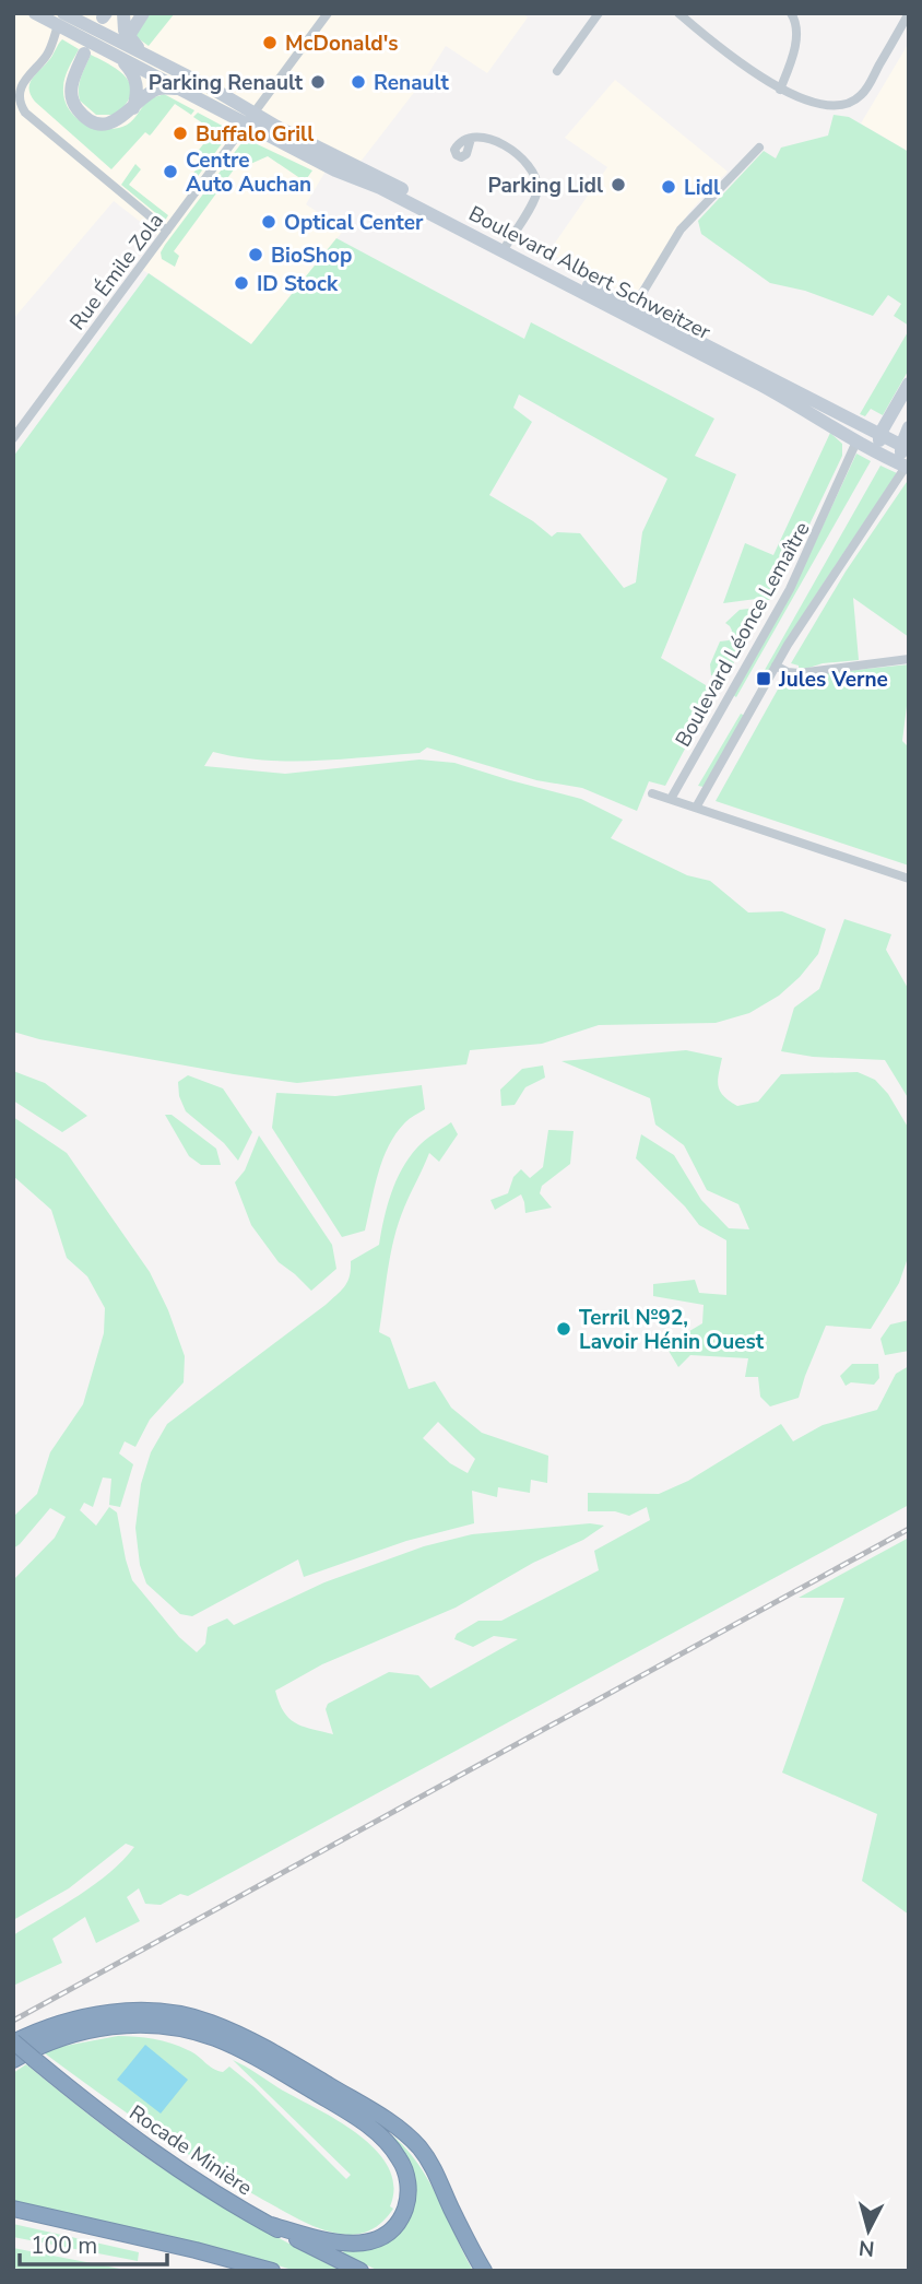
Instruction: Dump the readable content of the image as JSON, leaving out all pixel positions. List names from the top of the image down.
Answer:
{
  "streets": {
    "highway": ["Rocade Minière"],
    "main road": ["Boulevard Albert Schweitzer"],
    "street": ["Rue Émile Zola", "Boulevard Léonce Lemaître"]
  },
  "crossings": [
    ["Rue Émile Zola", "Boulevard Albert Schweitzer"],
    ["Boulevard Albert Schweitzer", "Boulevard Léonce Lemaître"]
  ],
  "places": {
    "other": [
      "McDonald's",
      "Parking Renault",
      "Renault",
      "Buffalo Grill",
      "Centre Auto Auchan",
      "Parking Lidl",
      "Lidl",
      "Optical Center",
      "BioShop",
      "ID Stock",
      "Terril №92, Lavoir Hénin Ouest"
    ],
    "transit": ["Jules Verne"]
  },
  "scale_bar": "100 m",
  "north": "bottom"
}
